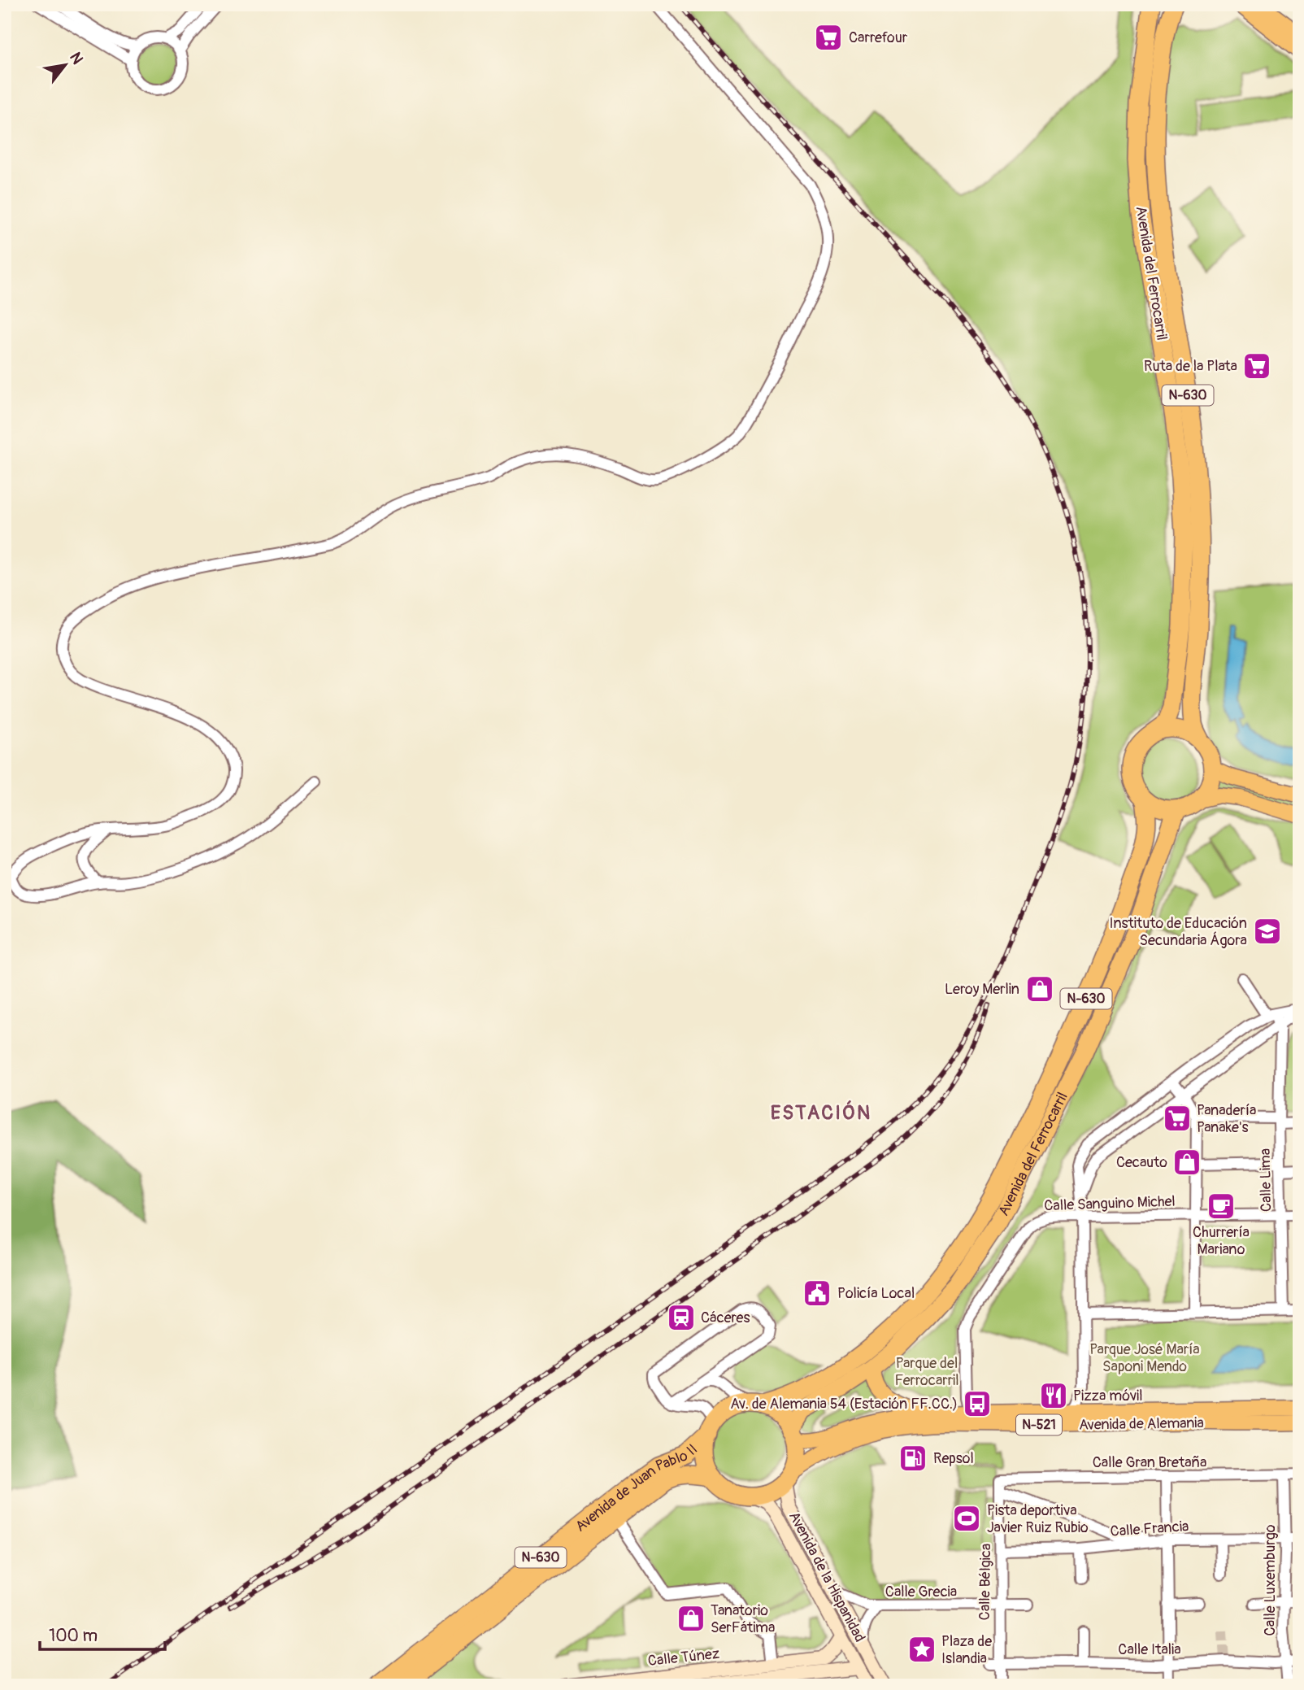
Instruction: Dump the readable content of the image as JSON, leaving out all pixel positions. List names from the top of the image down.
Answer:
{
  "streets": {
    "highway": ["Avenida del Ferrocarril", "N-630", "Avenida de Juan Pablo II"],
    "main road": [
      "Avenida de Alemania",
      "N-521",
      "Avenida de la Hispanidad",
      "Calle Túnez"
    ],
    "street": [
      "Calle Lima",
      "Calle Sanguino Michel",
      "Calle Gran Bretaña",
      "Calle Francia",
      "Calle Luxemburgo",
      "Calle Bélgica",
      "Calle Grecia",
      "Calle Italia"
    ]
  },
  "crossings": [
    ["Avenida del Ferrocarril", "N-630"],
    ["Avenida del Ferrocarril", "Avenida de Alemania"],
    ["Avenida del Ferrocarril", "Avenida de Juan Pablo II"],
    ["Avenida del Ferrocarril", "Avenida de la Hispanidad"],
    ["N-630", "Avenida de Alemania"],
    ["N-630", "Avenida de Juan Pablo II"],
    ["N-630", "Avenida de la Hispanidad"],
    ["Calle Lima", "Calle Sanguino Michel"],
    ["Calle Sanguino Michel", "Avenida de Alemania"],
    ["Avenida de Alemania", "Avenida de Juan Pablo II"],
    ["Avenida de Alemania", "Avenida de la Hispanidad"],
    ["Calle Gran Bretaña", "Calle Luxemburgo"],
    ["Calle Gran Bretaña", "Calle Bélgica"],
    ["Avenida de Juan Pablo II", "Avenida de la Hispanidad"],
    ["Calle Francia", "Calle Luxemburgo"],
    ["Calle Francia", "Calle Bélgica"],
    ["Avenida de la Hispanidad", "Calle Grecia"],
    ["Avenida de la Hispanidad", "Calle Túnez"],
    ["Calle Luxemburgo", "Calle Italia"],
    ["Calle Bélgica", "Calle Grecia"],
    ["Calle Bélgica", "Calle Italia"]
  ],
  "districts": ["ESTACIÓN"],
  "parks": ["Parque José María Saponi Mendo", "Parque del Ferrocarril"],
  "places": {
    "supermarket": ["Carrefour", "Ruta de la Plata", "Panadería Panake's"],
    "school or university": ["Instituto de Educación Secundaria Ágora"],
    "shop": ["Leroy Merlin", "Cecauto", "Tanatorio SerFátima"],
    "cafe": ["Churrería Mariano"],
    "public building": ["Policía Local"],
    "station": ["Cáceres"],
    "restaurant": ["Pizza móvil"],
    "bus stop": ["Av. de Alemania 54 (Estación FF.CC.)"],
    "fuel station": ["Repsol"],
    "sports": ["Pista deportiva Javier Ruiz Rubio"],
    "place": ["Plaza de Islandia"]
  },
  "scale_bar": "100 m",
  "north": "top right"
}
